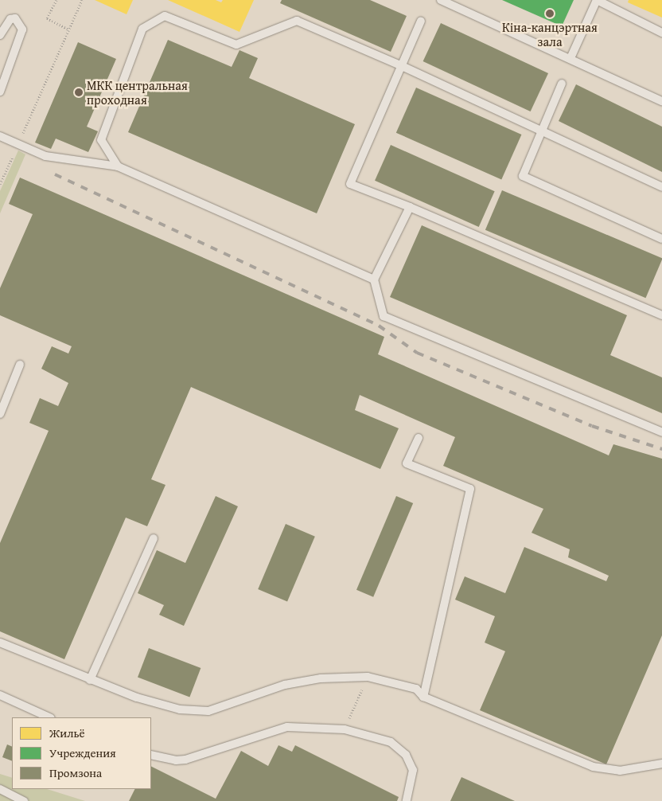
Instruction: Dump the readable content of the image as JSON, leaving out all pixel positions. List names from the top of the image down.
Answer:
{
  "places": ["Кіна-канцэртная зала", "МКК центральная проходная"],
  "legend": ["Жильё", "Учреждения", "Промзона"]
}
